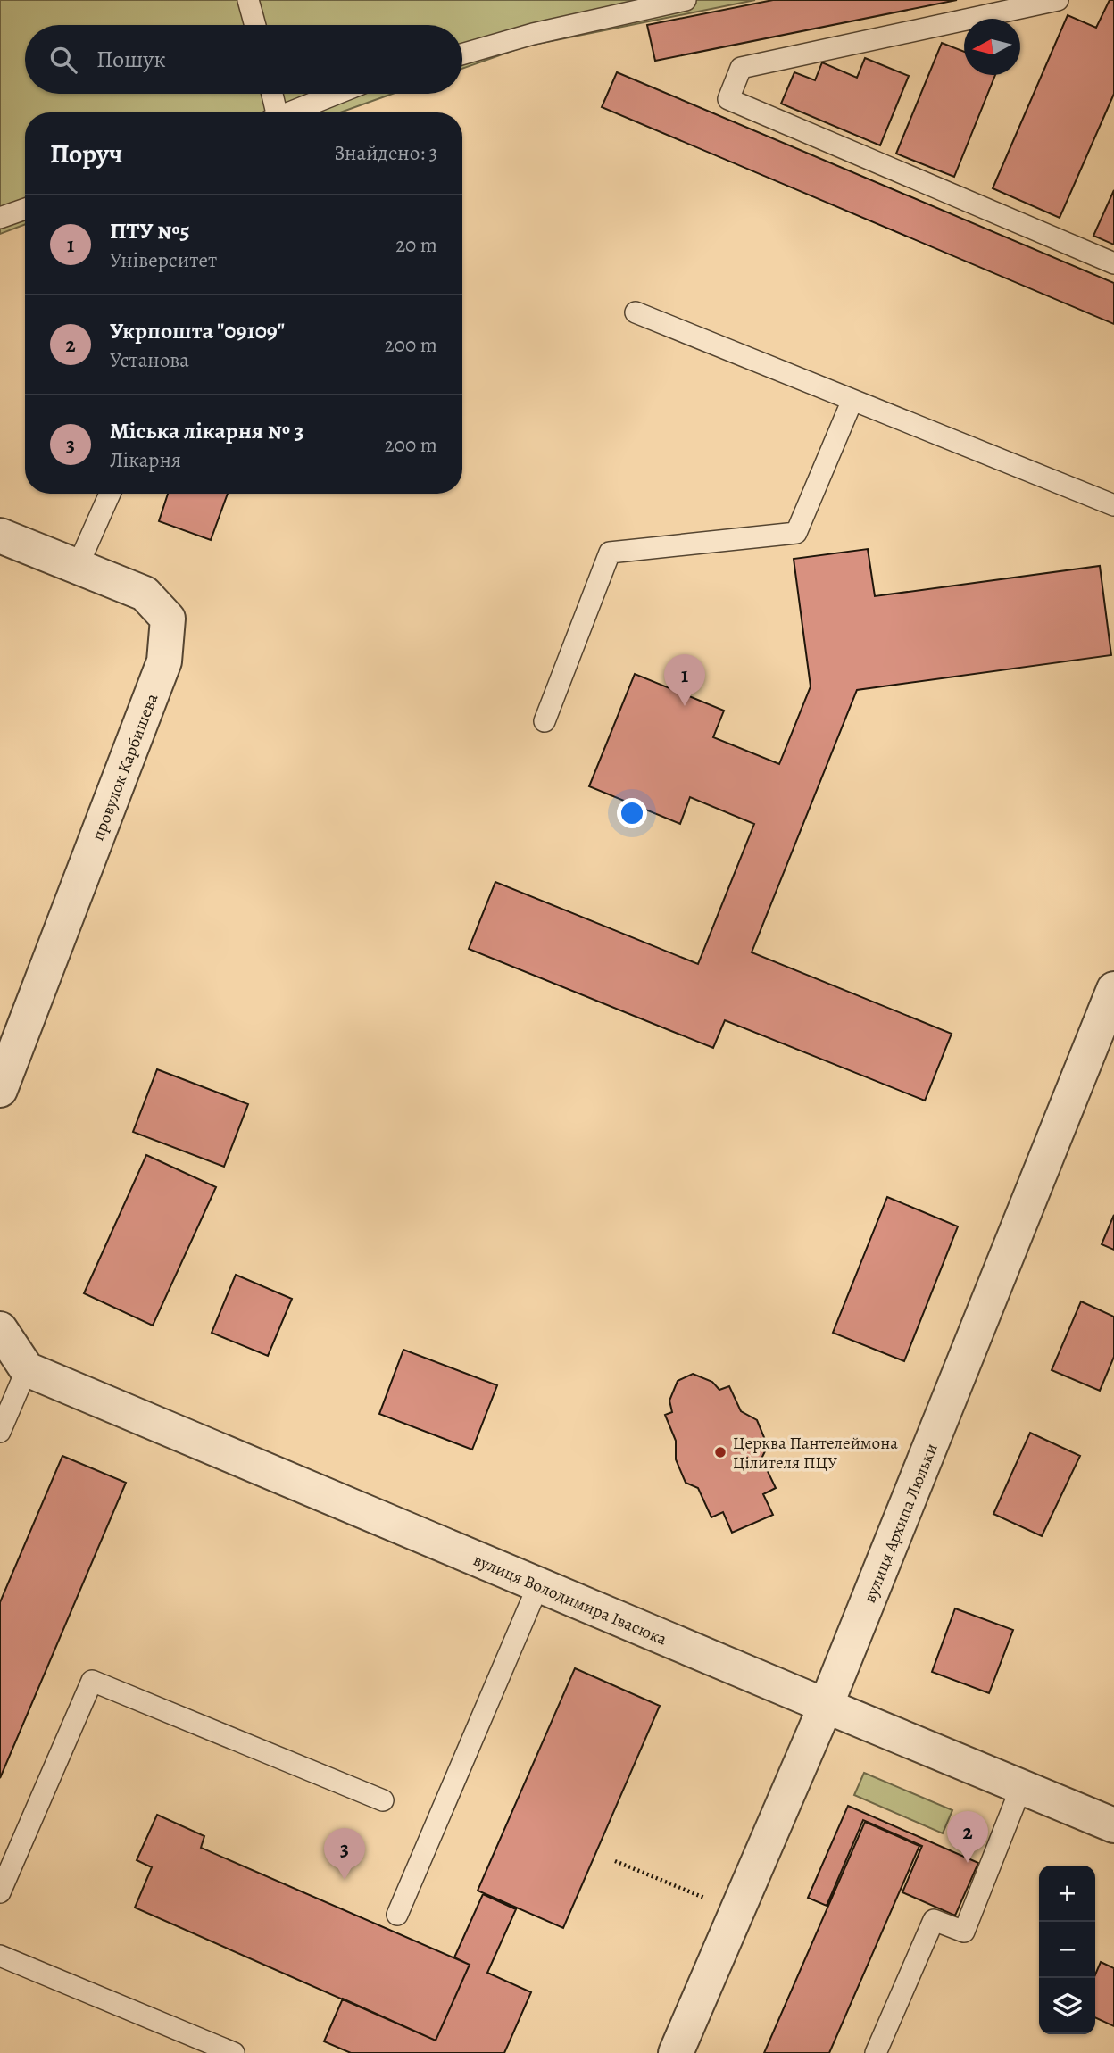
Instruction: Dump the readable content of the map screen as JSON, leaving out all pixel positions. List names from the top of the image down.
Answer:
{
  "streets": {
    "street": ["провулок Карбишева", "вулиця Архипа Люльки", "вулиця Володимира Івасюка"]
  },
  "crossings": [
    ["вулиця Архипа Люльки", "вулиця Володимира Івасюка"]
  ],
  "places": ["Церква Пантелеймона Цілителя ПЦУ"],
  "north": "left",
  "page": {
    "search": "Пошук",
    "heading": ["Поруч", "Знайдено: 3"],
    "list": [
      {
        "mark": "1",
        "name": "ПТУ №5",
        "note": "Університет",
        "value": "20 m"
      },
      {
        "mark": "2",
        "name": "Укрпошта \"09109\"",
        "note": "Установа",
        "value": "200 m"
      },
      {
        "mark": "3",
        "name": "Міська лікарня № 3",
        "note": "Лікарня",
        "value": "200 m"
      }
    ],
    "pins": ["1", "2", "3"],
    "map_buttons": ["+", "−"]
  }
}
